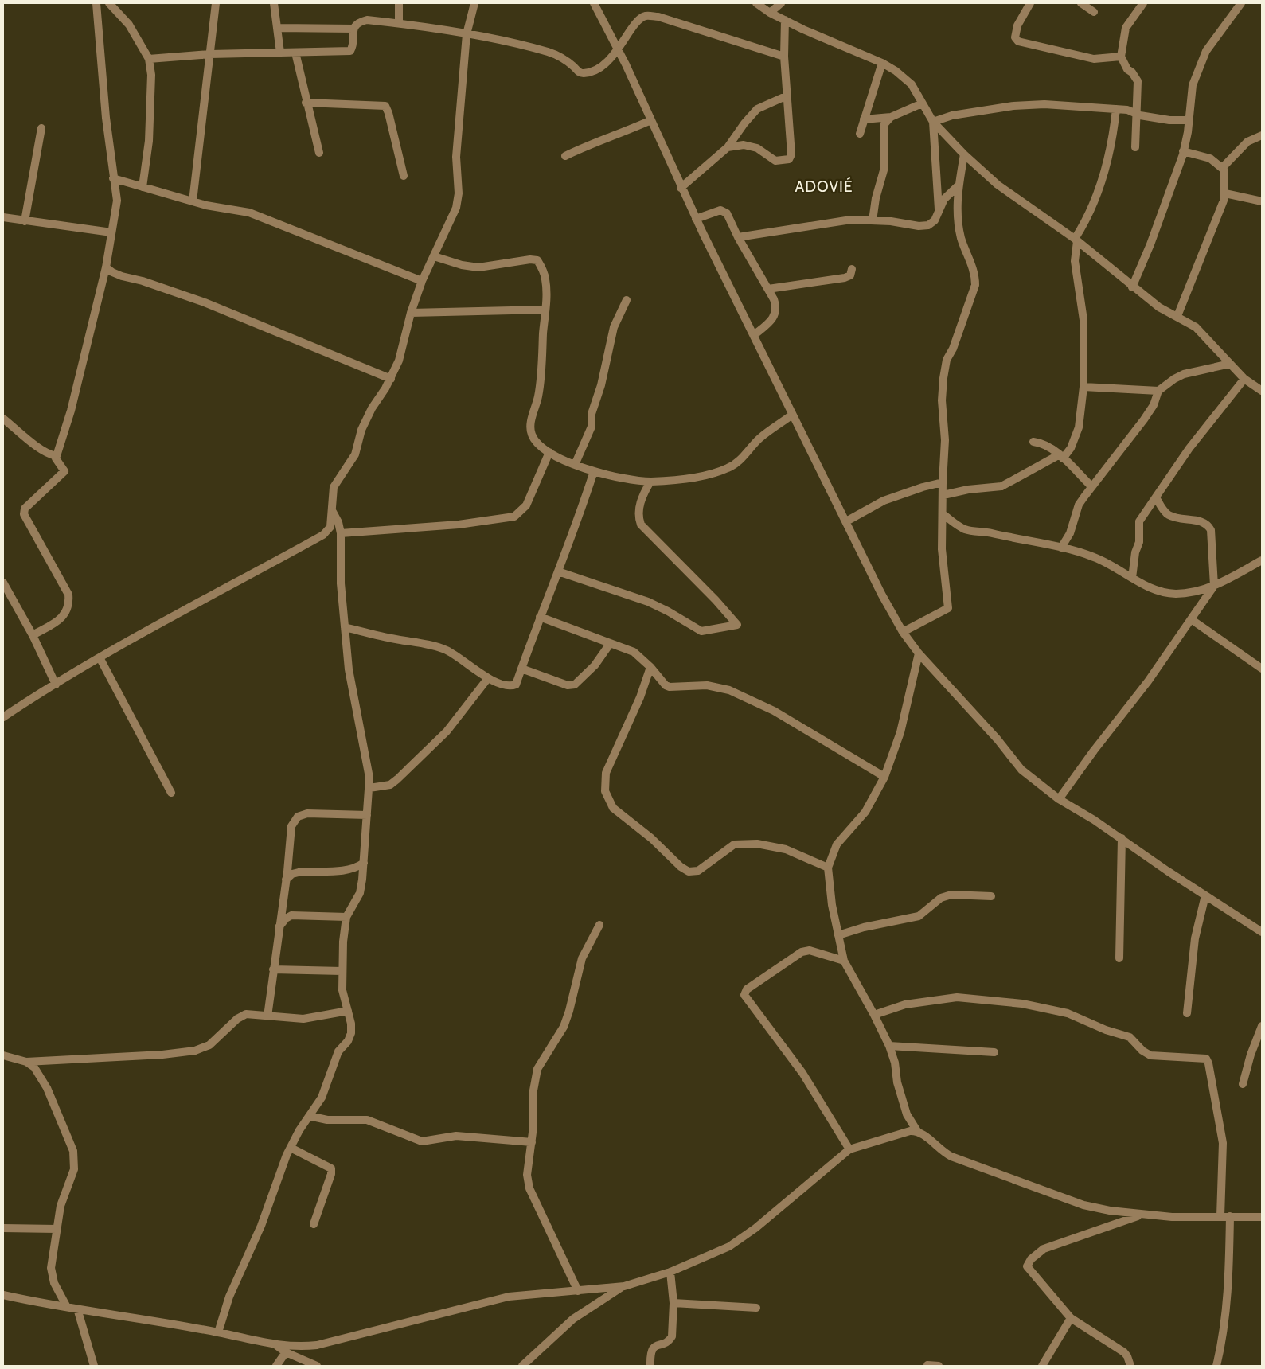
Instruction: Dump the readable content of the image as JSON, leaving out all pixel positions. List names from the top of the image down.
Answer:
{
  "districts": ["ADOVIÉ"]
}
